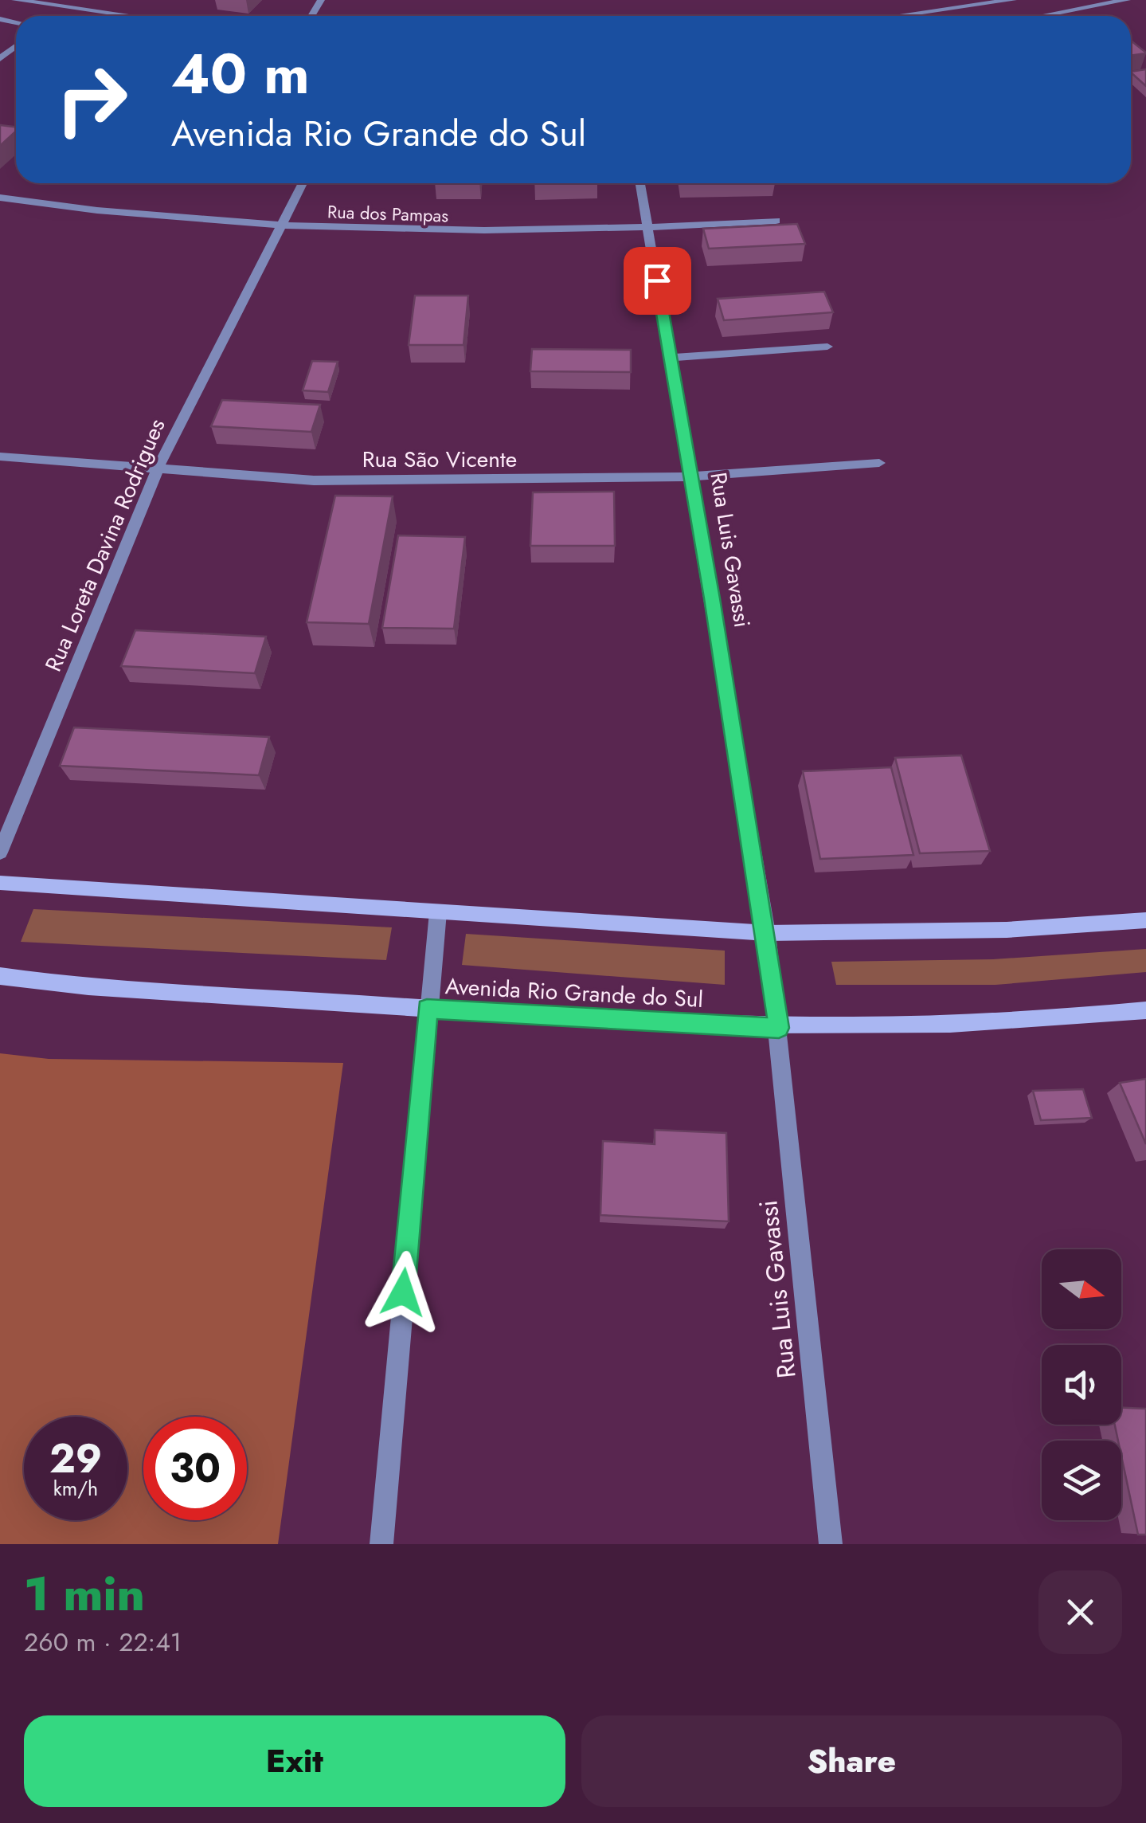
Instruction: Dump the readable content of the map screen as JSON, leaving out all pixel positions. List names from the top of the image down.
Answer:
{
  "streets": {
    "street": [
      "Rua dos Pampas",
      "Rua São Vicente",
      "Rua Loreta Davina Rodrigues",
      "Rua Luis Gavassi",
      "Avenida Rio Grande do Sul"
    ]
  },
  "crossings": [
    ["Rua dos Pampas", "Rua Loreta Davina Rodrigues"],
    ["Rua dos Pampas", "Rua Luis Gavassi"],
    ["Rua São Vicente", "Rua Loreta Davina Rodrigues"],
    ["Rua São Vicente", "Rua Luis Gavassi"],
    ["Rua Luis Gavassi", "Avenida Rio Grande do Sul"]
  ],
  "north": "right",
  "page": {
    "turn": ["40 m", "Avenida Rio Grande do Sul"],
    "speed": "29 km/h",
    "limit": "30",
    "heading": ["1 min", "260 m · 22:41"],
    "buttons": ["Exit", "Share"]
  }
}
